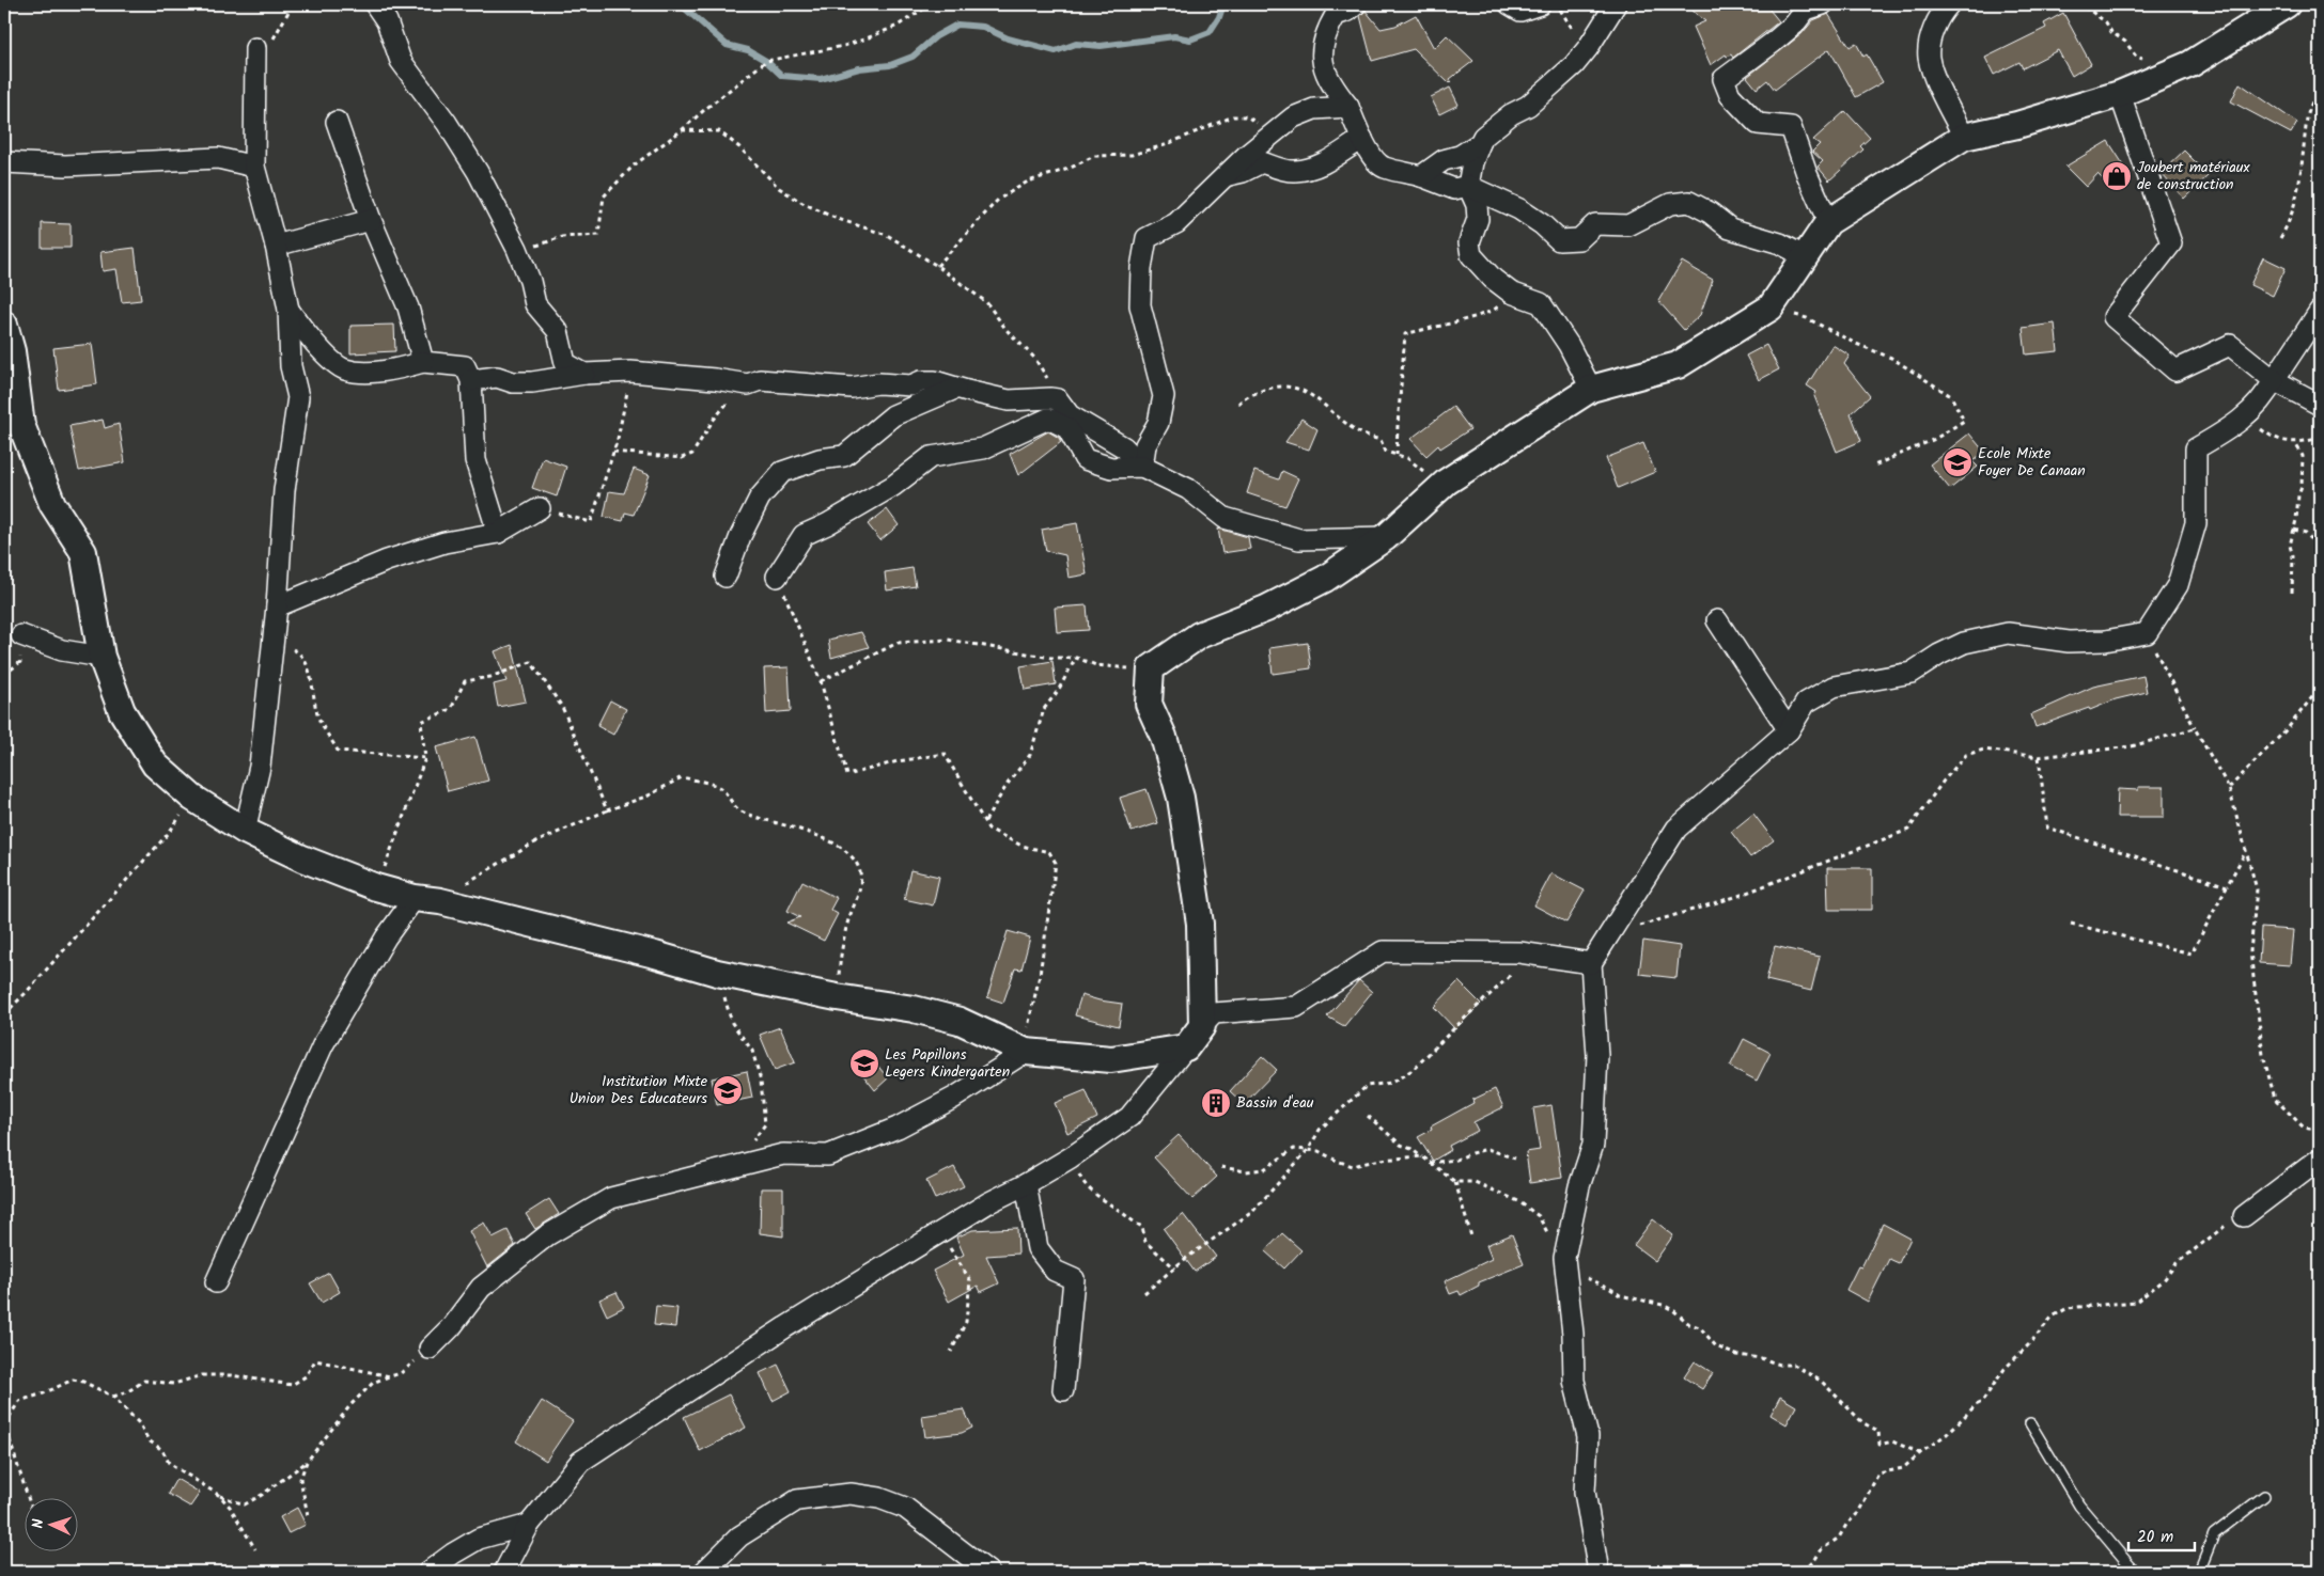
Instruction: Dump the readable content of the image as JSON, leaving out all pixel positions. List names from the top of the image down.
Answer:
{
  "places": {
    "shop": ["Joubert matériaux de construction"],
    "school or university": ["Ecole Mixte Foyer De Canaan", "Les Papillons Legers Kindergarten", "Institution Mixte Union Des Educateurs"],
    "building": ["Bassin d'eau"]
  },
  "scale_bar": "20 m",
  "north": "left"
}
